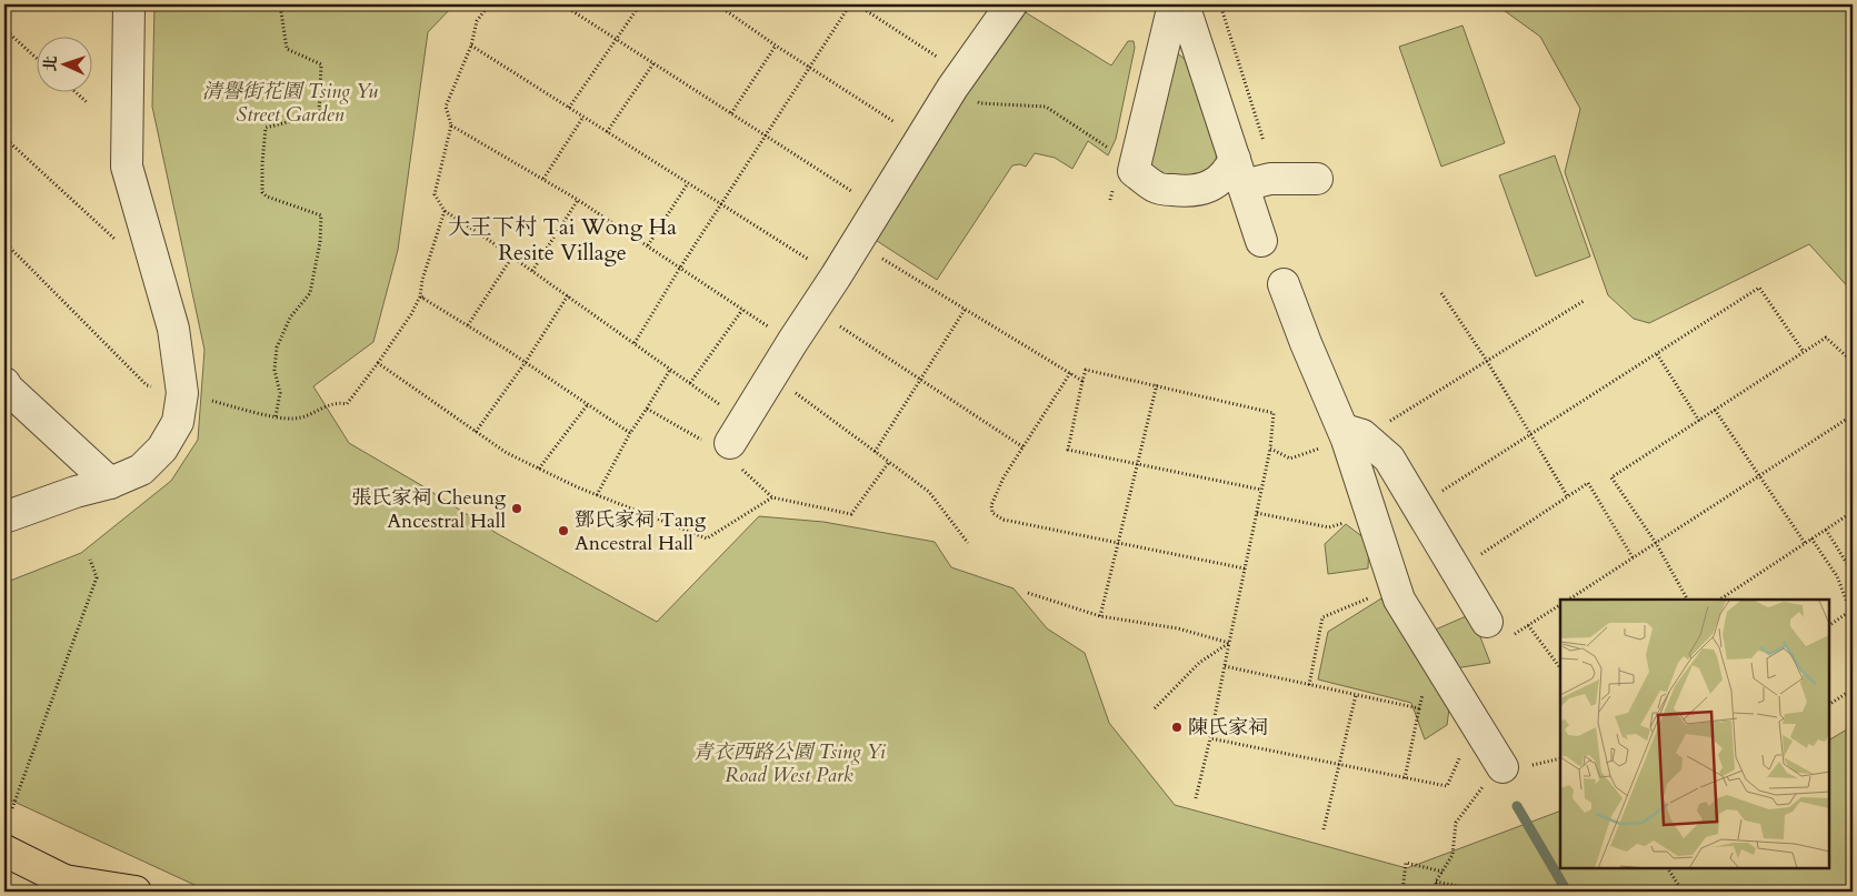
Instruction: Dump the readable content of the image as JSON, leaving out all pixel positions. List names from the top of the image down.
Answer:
{
  "districts": ["大王下村 Tai Wong Ha Resite Village"],
  "parks": ["清譽街花園 Tsing Yu Street Garden", "青衣西路公園 Tsing Yi Road West Park"],
  "places": ["張氏家祠 Cheung Ancestral Hall", "鄧氏家祠 Tang Ancestral Hall", "陳氏家祠"],
  "north": "left"
}
